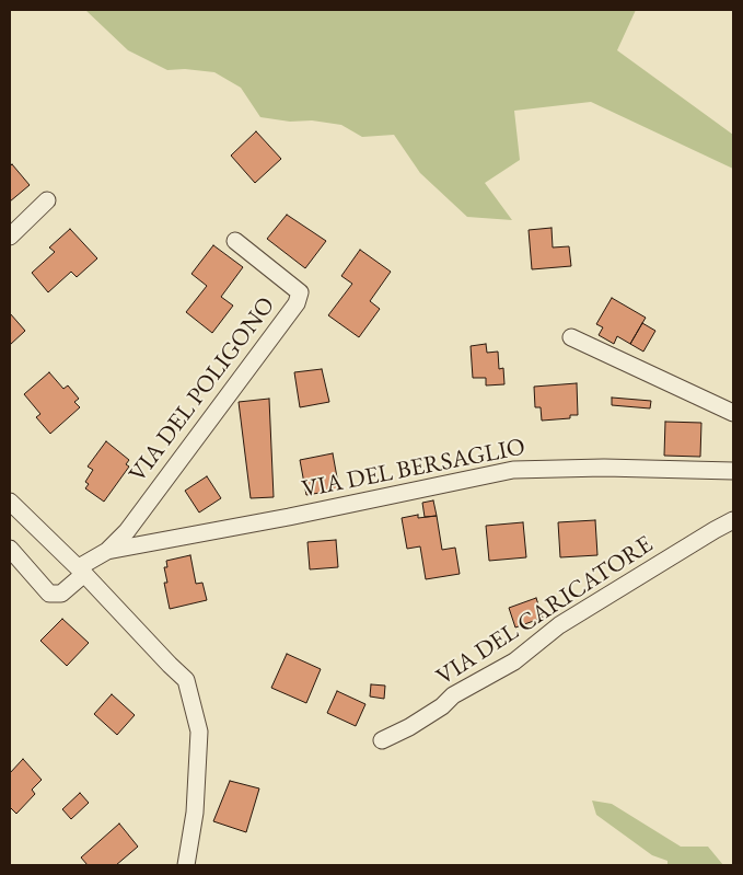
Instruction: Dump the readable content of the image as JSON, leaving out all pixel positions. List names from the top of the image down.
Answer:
{
  "streets": {
    "street": ["VIA DEL POLIGONO", "VIA DEL BERSAGLIO", "VIA DEL CARICATORE"]
  },
  "crossings": [
    ["VIA DEL POLIGONO", "VIA DEL BERSAGLIO"]
  ]
}
